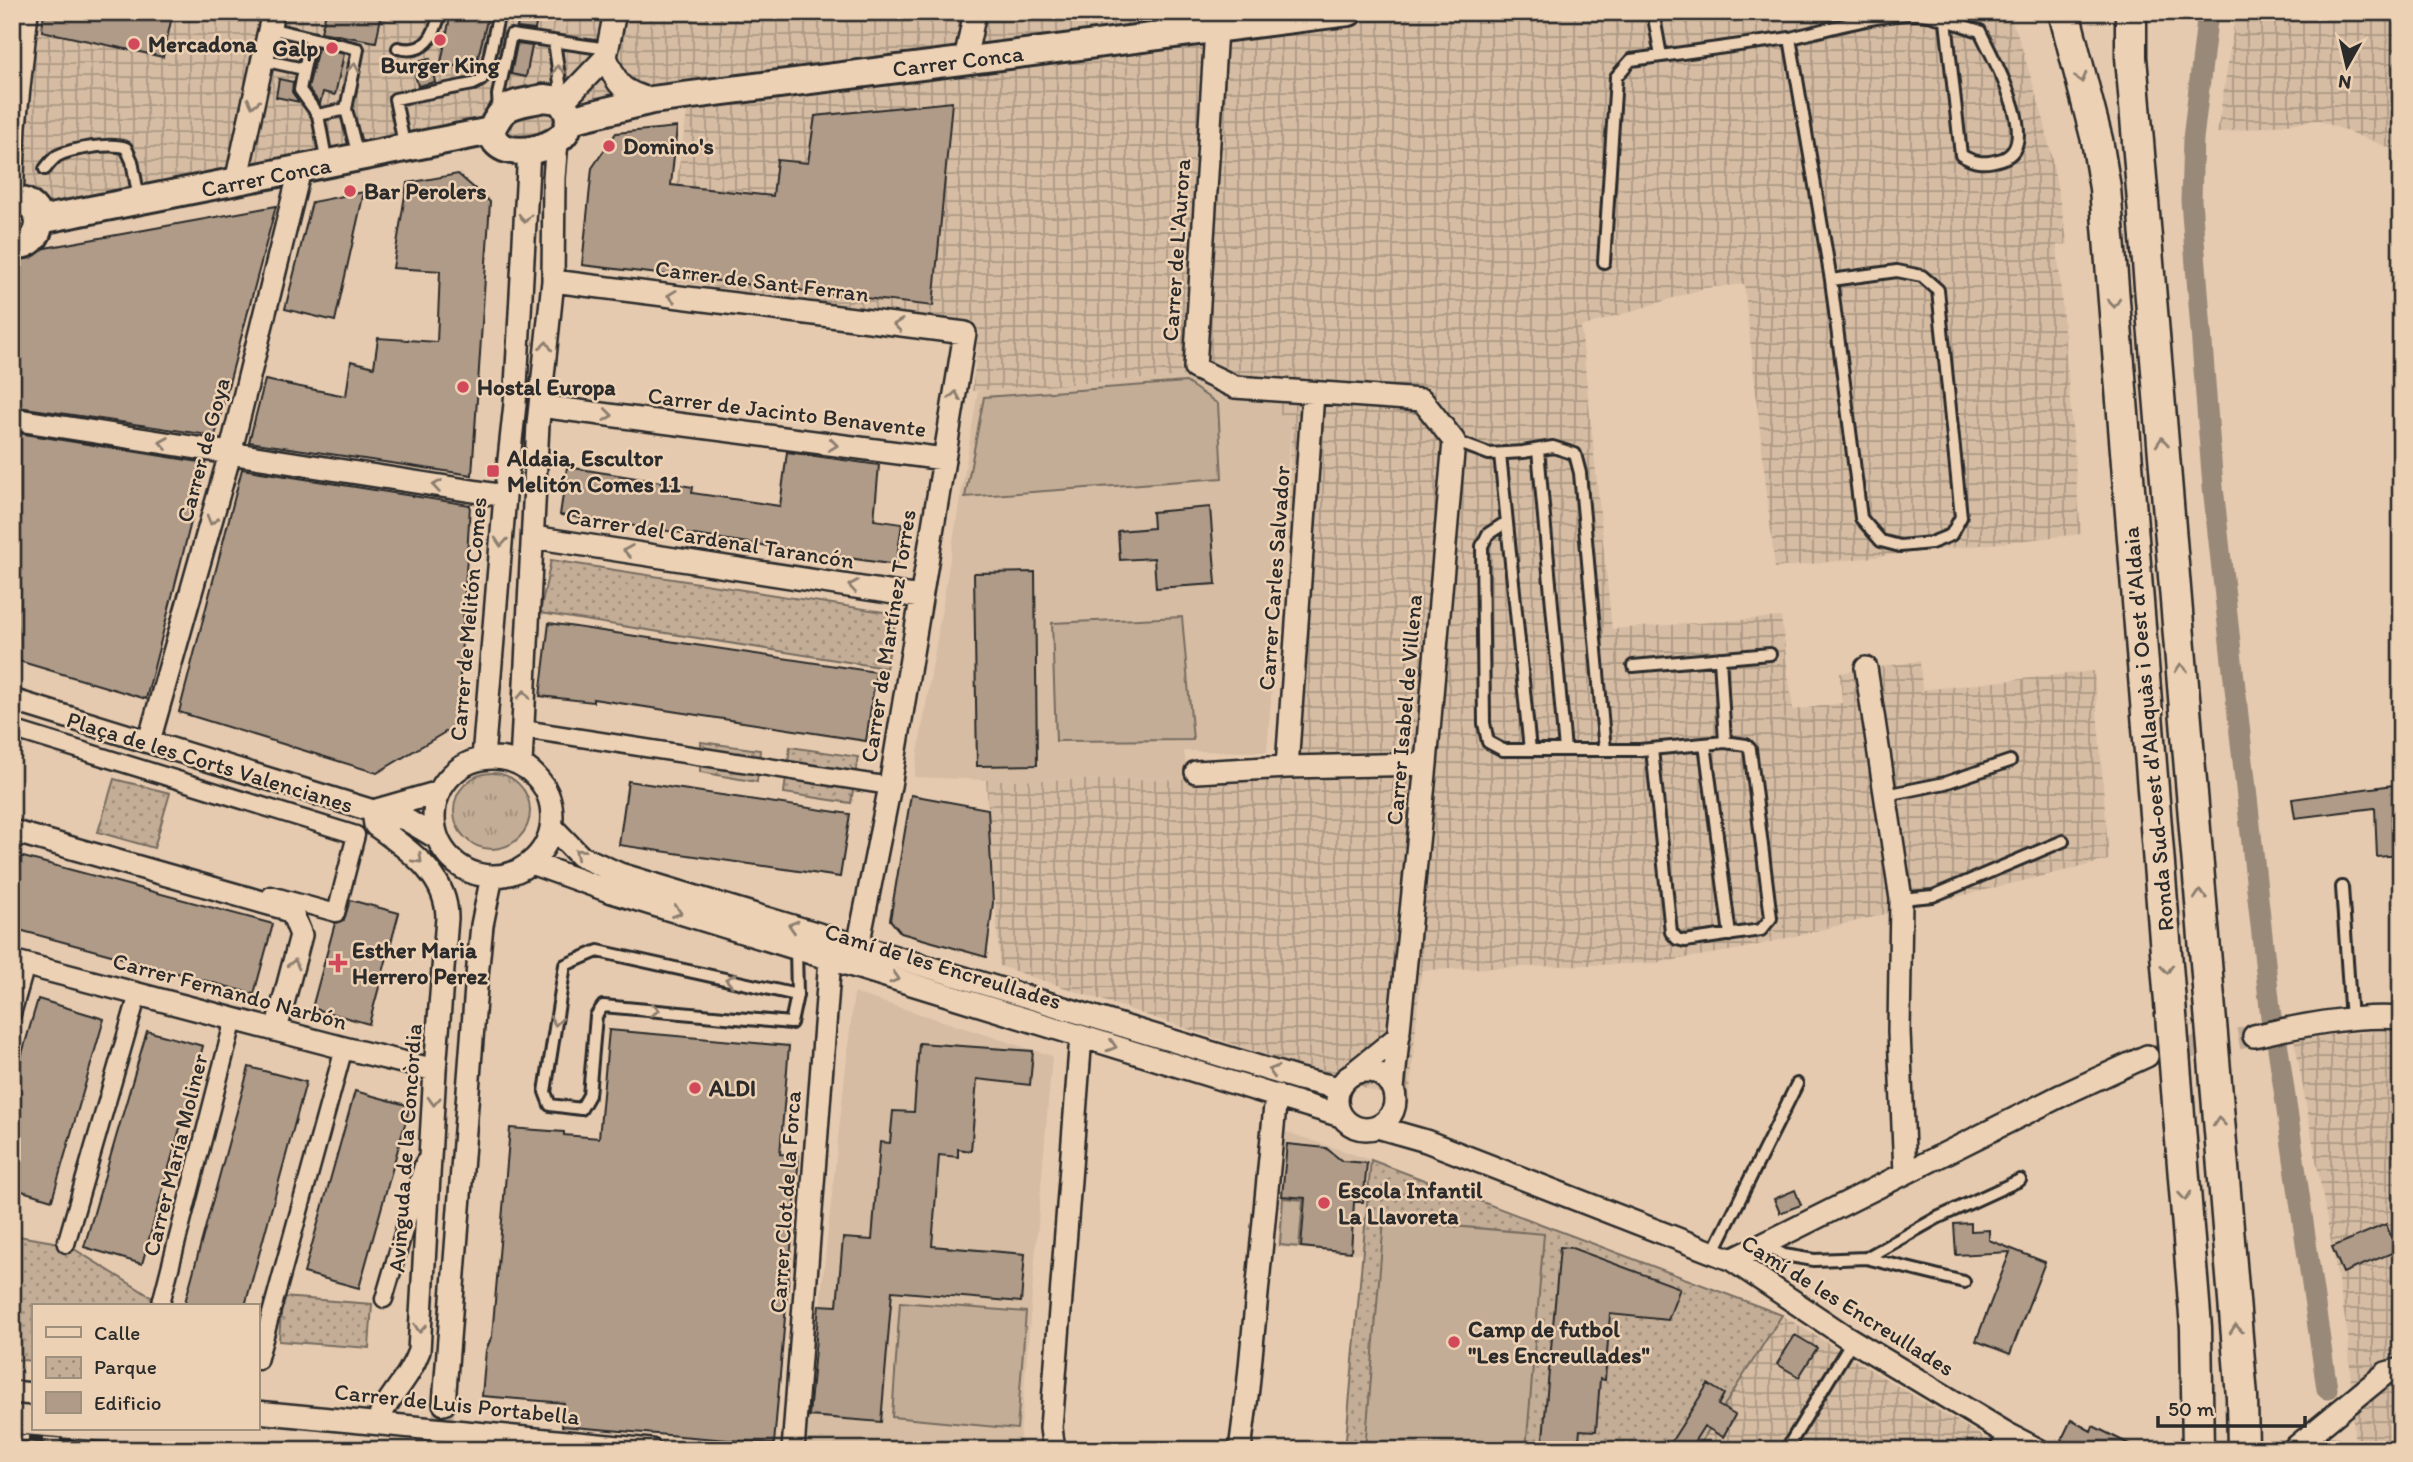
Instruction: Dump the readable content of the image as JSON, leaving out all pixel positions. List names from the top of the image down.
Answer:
{
  "streets": {
    "main road": ["Ronda Sud-oest d'Alaquàs i Oest d'Aldaia"],
    "street": [
      "Carrer Conca",
      "Carrer de L'Aurora",
      "Carrer de Sant Ferran",
      "Carrer de Jacinto Benavente",
      "Carrer de Goya",
      "Carrer del Cardenal Tarancón",
      "Carrer Carles Salvador",
      "Carrer de Melitón Comes",
      "Carrer de Martínez Torres",
      "Carrer Isabel de Villena",
      "Plaça de les Corts Valencianes",
      "Camí de les Encreullades",
      "Carrer Fernando Narbón",
      "Avinguda de la Concòrdia",
      "Carrer María Moliner",
      "Carrer Clot de la Forca",
      "Carrer de Luis Portabella"
    ]
  },
  "crossings": [
    ["Carrer Conca", "Carrer de L'Aurora"],
    ["Carrer Conca", "Carrer de Goya"],
    ["Carrer de L'Aurora", "Carrer Carles Salvador"],
    ["Carrer de L'Aurora", "Carrer Isabel de Villena"],
    ["Carrer de Sant Ferran", "Carrer de Martínez Torres"],
    ["Carrer de Jacinto Benavente", "Carrer de Martínez Torres"],
    ["Carrer de Goya", "Plaça de les Corts Valencianes"],
    ["Carrer del Cardenal Tarancón", "Carrer de Martínez Torres"],
    ["Carrer de Melitón Comes", "Plaça de les Corts Valencianes"],
    ["Carrer de Melitón Comes", "Camí de les Encreullades"],
    ["Carrer de Martínez Torres", "Camí de les Encreullades"],
    ["Carrer Isabel de Villena", "Camí de les Encreullades"],
    ["Plaça de les Corts Valencianes", "Camí de les Encreullades"],
    ["Plaça de les Corts Valencianes", "Avinguda de la Concòrdia"],
    ["Camí de les Encreullades", "Carrer Clot de la Forca"],
    ["Carrer Fernando Narbón", "Avinguda de la Concòrdia"],
    ["Carrer Fernando Narbón", "Carrer María Moliner"],
    ["Avinguda de la Concòrdia", "Carrer de Luis Portabella"]
  ],
  "one_way": [
    "Carrer de Sant Ferran",
    "Carrer de Jacinto Benavente",
    "Carrer de Goya",
    "Carrer del Cardenal Tarancón"
  ],
  "places": {
    "other": [
      "Burger King",
      "Mercadona",
      "Galp",
      "Domino's",
      "Bar Perolers",
      "Hostal Europa",
      "ALDI",
      "Escola Infantil La Llavoreta",
      "Camp de futbol \"Les Encreullades\""
    ],
    "transit": ["Aldaia, Escultor Melitón Comes 11"],
    "health": ["Esther Maria Herrero Perez"]
  },
  "legend": ["Calle", "Parque", "Edificio"],
  "scale_bar": "50 m",
  "north": "bottom"
}
